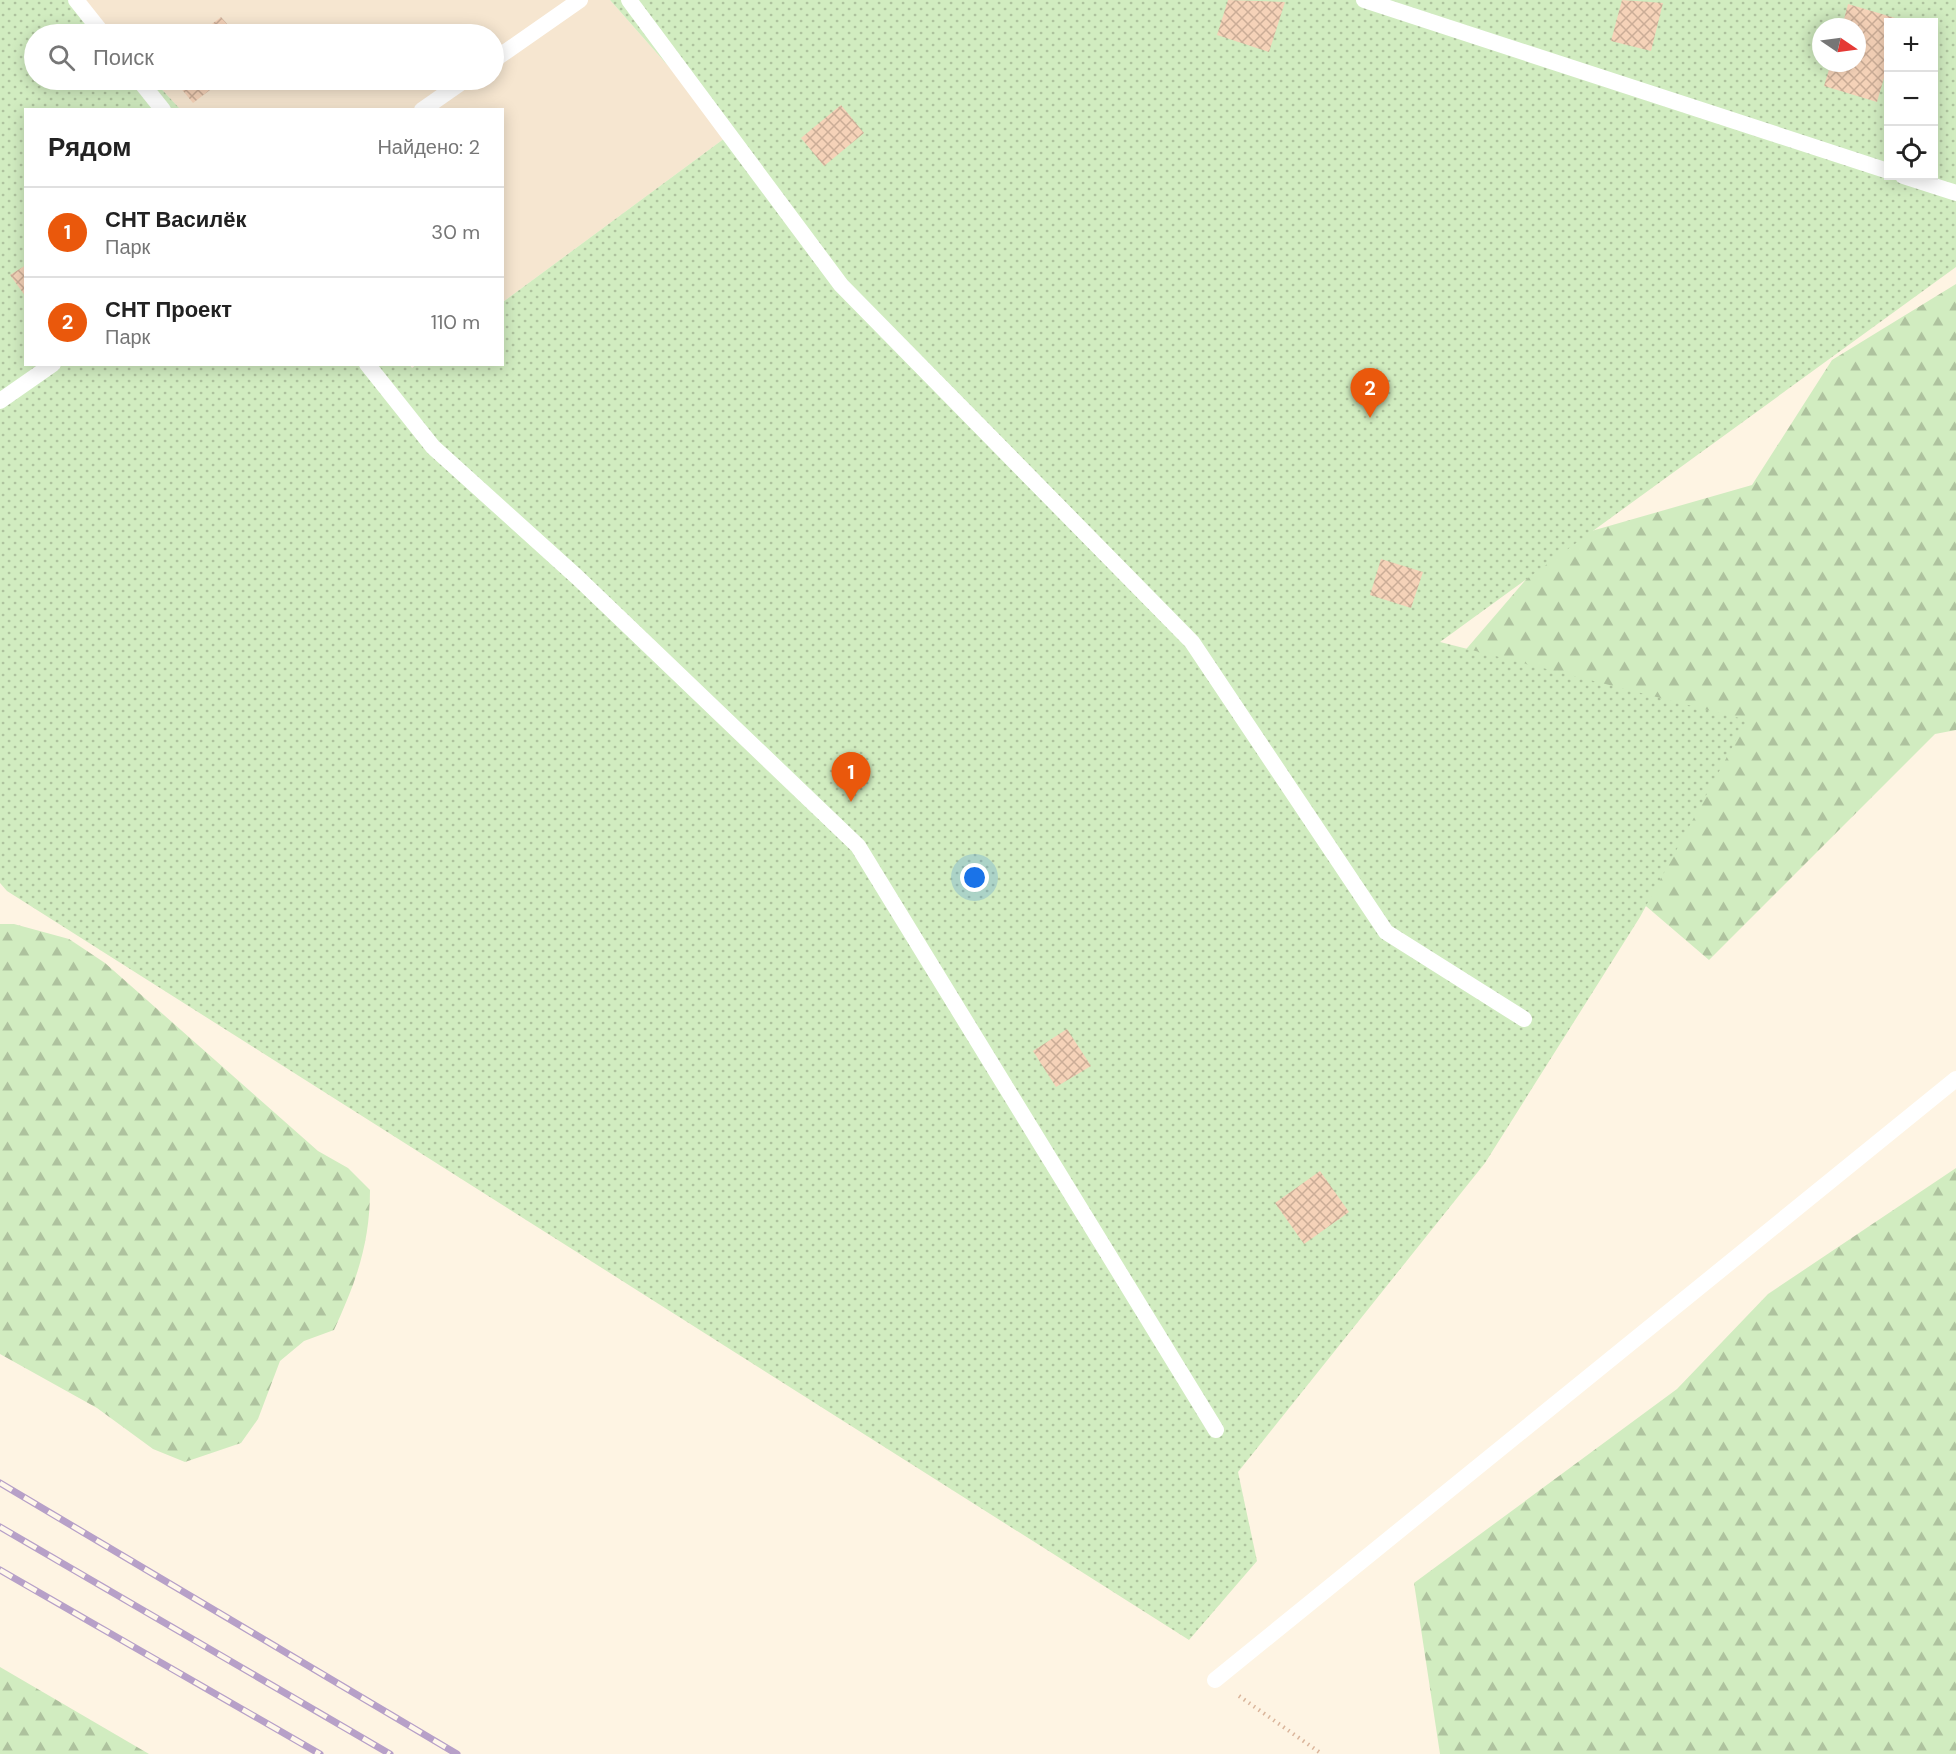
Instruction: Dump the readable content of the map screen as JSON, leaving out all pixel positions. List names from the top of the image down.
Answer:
{
  "north": "right",
  "page": {
    "map_buttons": ["+", "−"],
    "search": "Поиск",
    "heading": ["Рядом", "Найдено: 2"],
    "list": [
      {
        "mark": "1",
        "name": "СНТ Василёк",
        "note": "Парк",
        "value": "30 m"
      },
      {
        "mark": "2",
        "name": "СНТ Проект",
        "note": "Парк",
        "value": "110 m"
      }
    ],
    "pins": ["2", "1"]
  }
}
